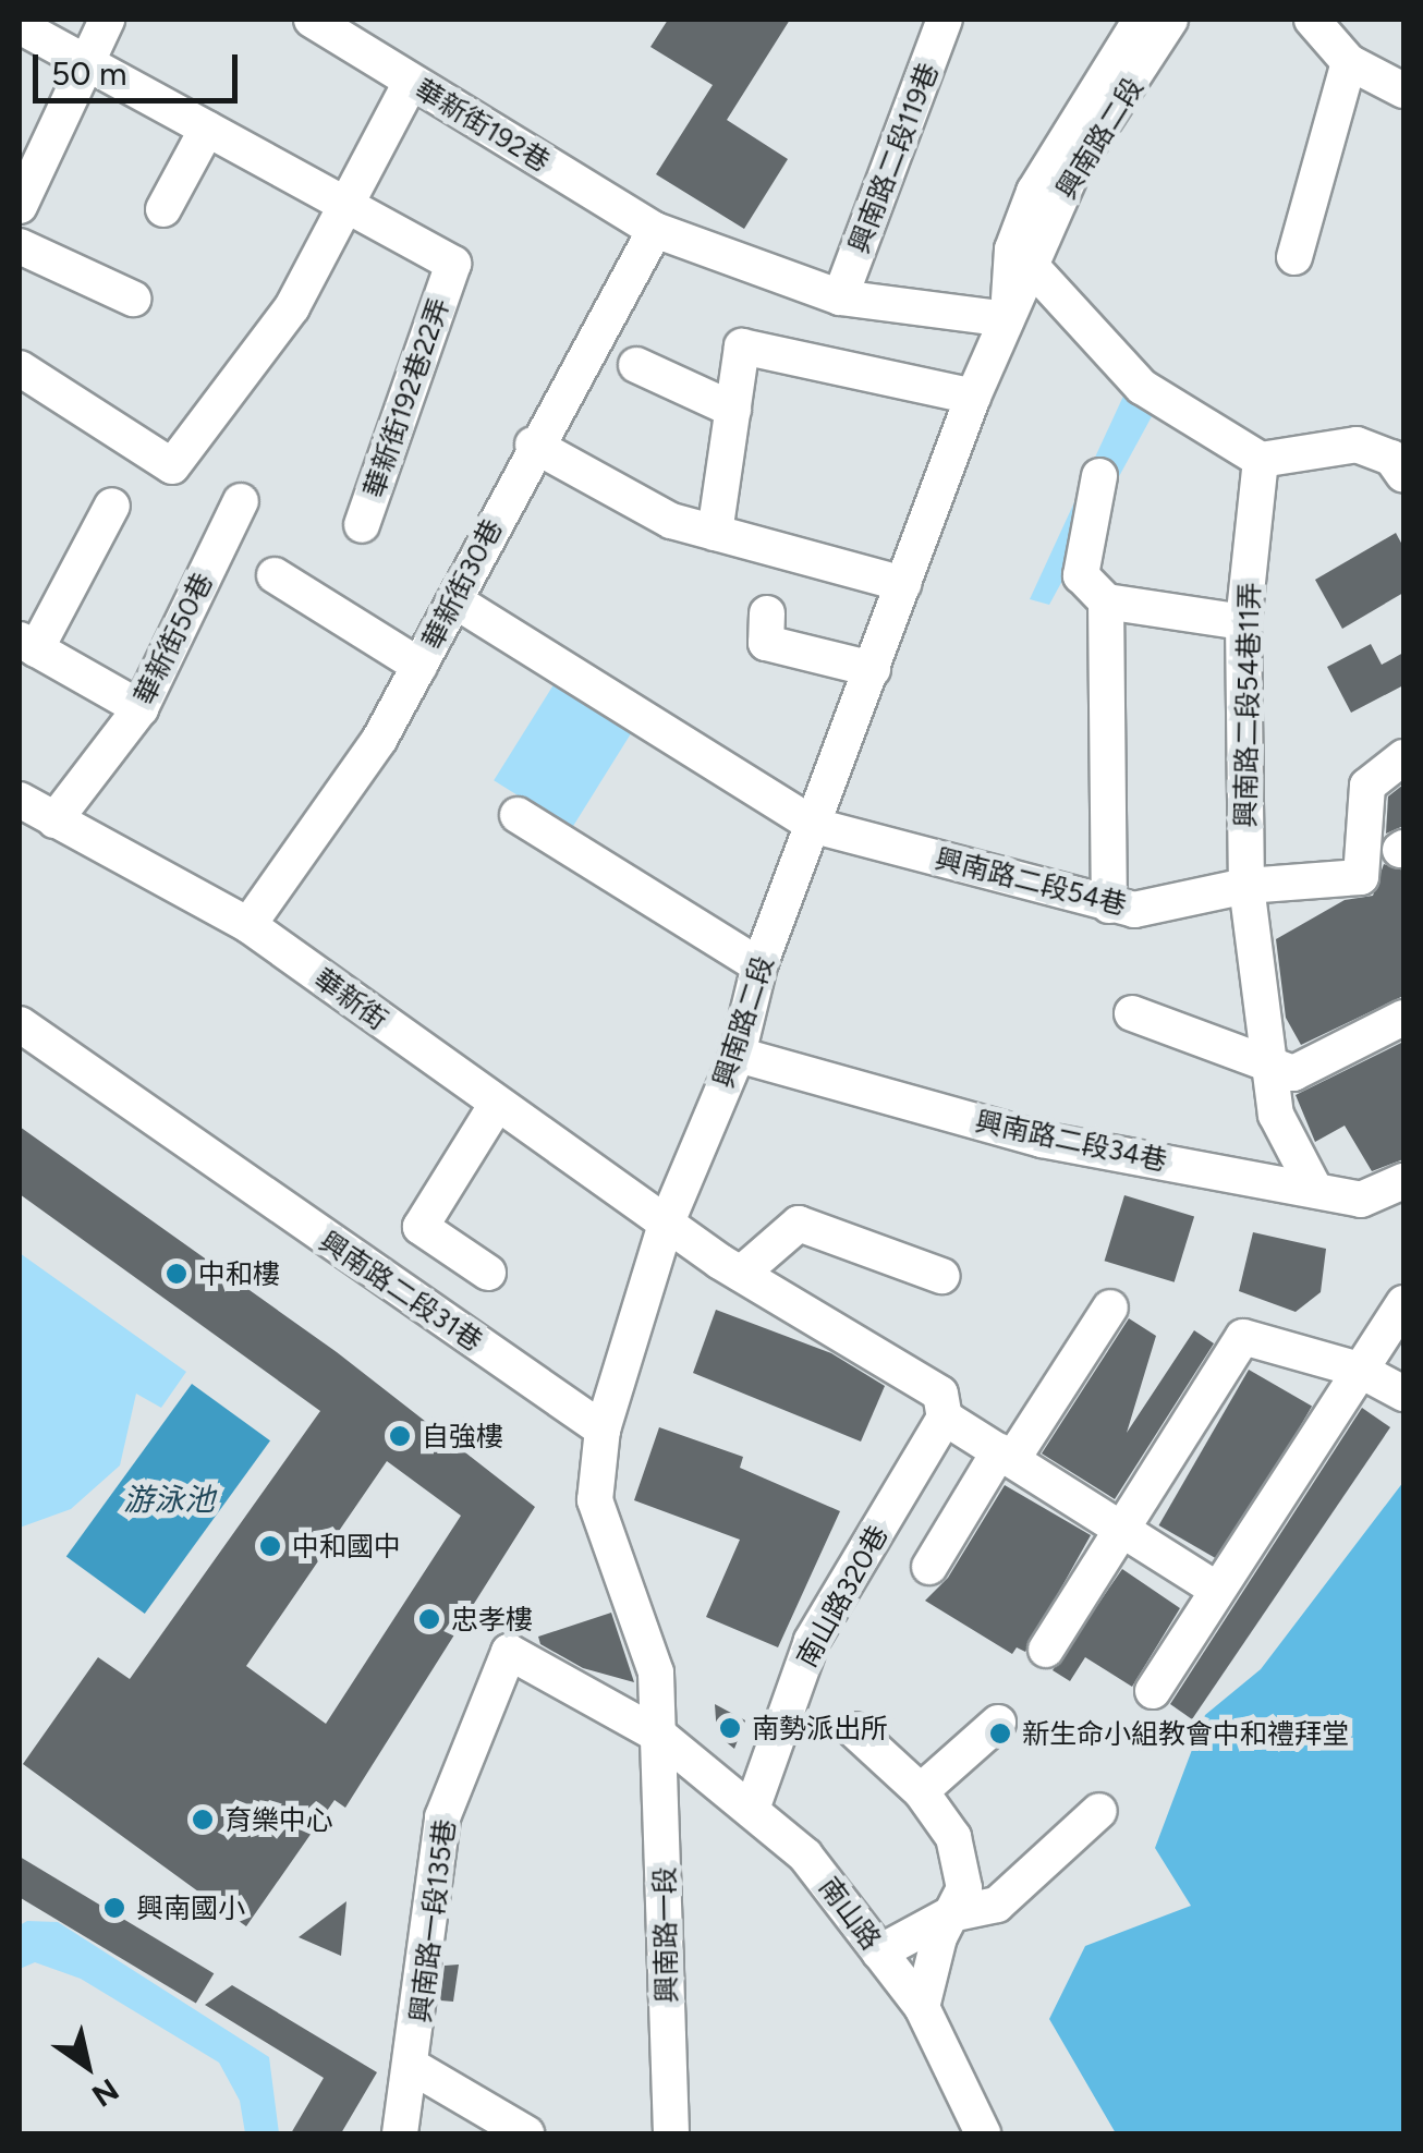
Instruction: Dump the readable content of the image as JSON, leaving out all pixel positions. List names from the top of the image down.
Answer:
{
  "streets": {
    "street": [
      "華新街192巷",
      "興南路二段",
      "興南路二段119巷",
      "華新街192巷22弄",
      "華新街30巷",
      "華新街50巷",
      "興南路二段54巷11弄",
      "興南路二段54巷",
      "華新街",
      "興南路二段34巷",
      "興南路二段31巷",
      "南山路320巷",
      "南山路",
      "興南路一段135巷",
      "興南路一段"
    ]
  },
  "crossings": [
    ["華新街192巷", "興南路二段"],
    ["華新街192巷", "興南路二段119巷"],
    ["華新街192巷", "華新街30巷"],
    ["興南路二段", "興南路二段54巷"],
    ["興南路二段", "華新街"],
    ["興南路二段", "興南路二段34巷"],
    ["興南路二段", "興南路二段31巷"],
    ["興南路二段", "南山路"],
    ["興南路二段", "興南路一段"],
    ["華新街30巷", "興南路二段54巷"],
    ["華新街30巷", "華新街"],
    ["華新街50巷", "華新街"],
    ["興南路二段54巷11弄", "興南路二段54巷"],
    ["興南路二段54巷11弄", "興南路二段34巷"],
    ["華新街", "南山路320巷"],
    ["南山路320巷", "南山路"],
    ["南山路", "興南路一段135巷"],
    ["南山路", "興南路一段"]
  ],
  "water": ["游泳池"],
  "places": [
    "中和樓",
    "自強樓",
    "中和國中",
    "忠孝樓",
    "南勢派出所",
    "新生命小組教會中和禮拜堂",
    "育樂中心",
    "興南國小"
  ],
  "scale_bar": "50 m",
  "north": "bottom right"
}
